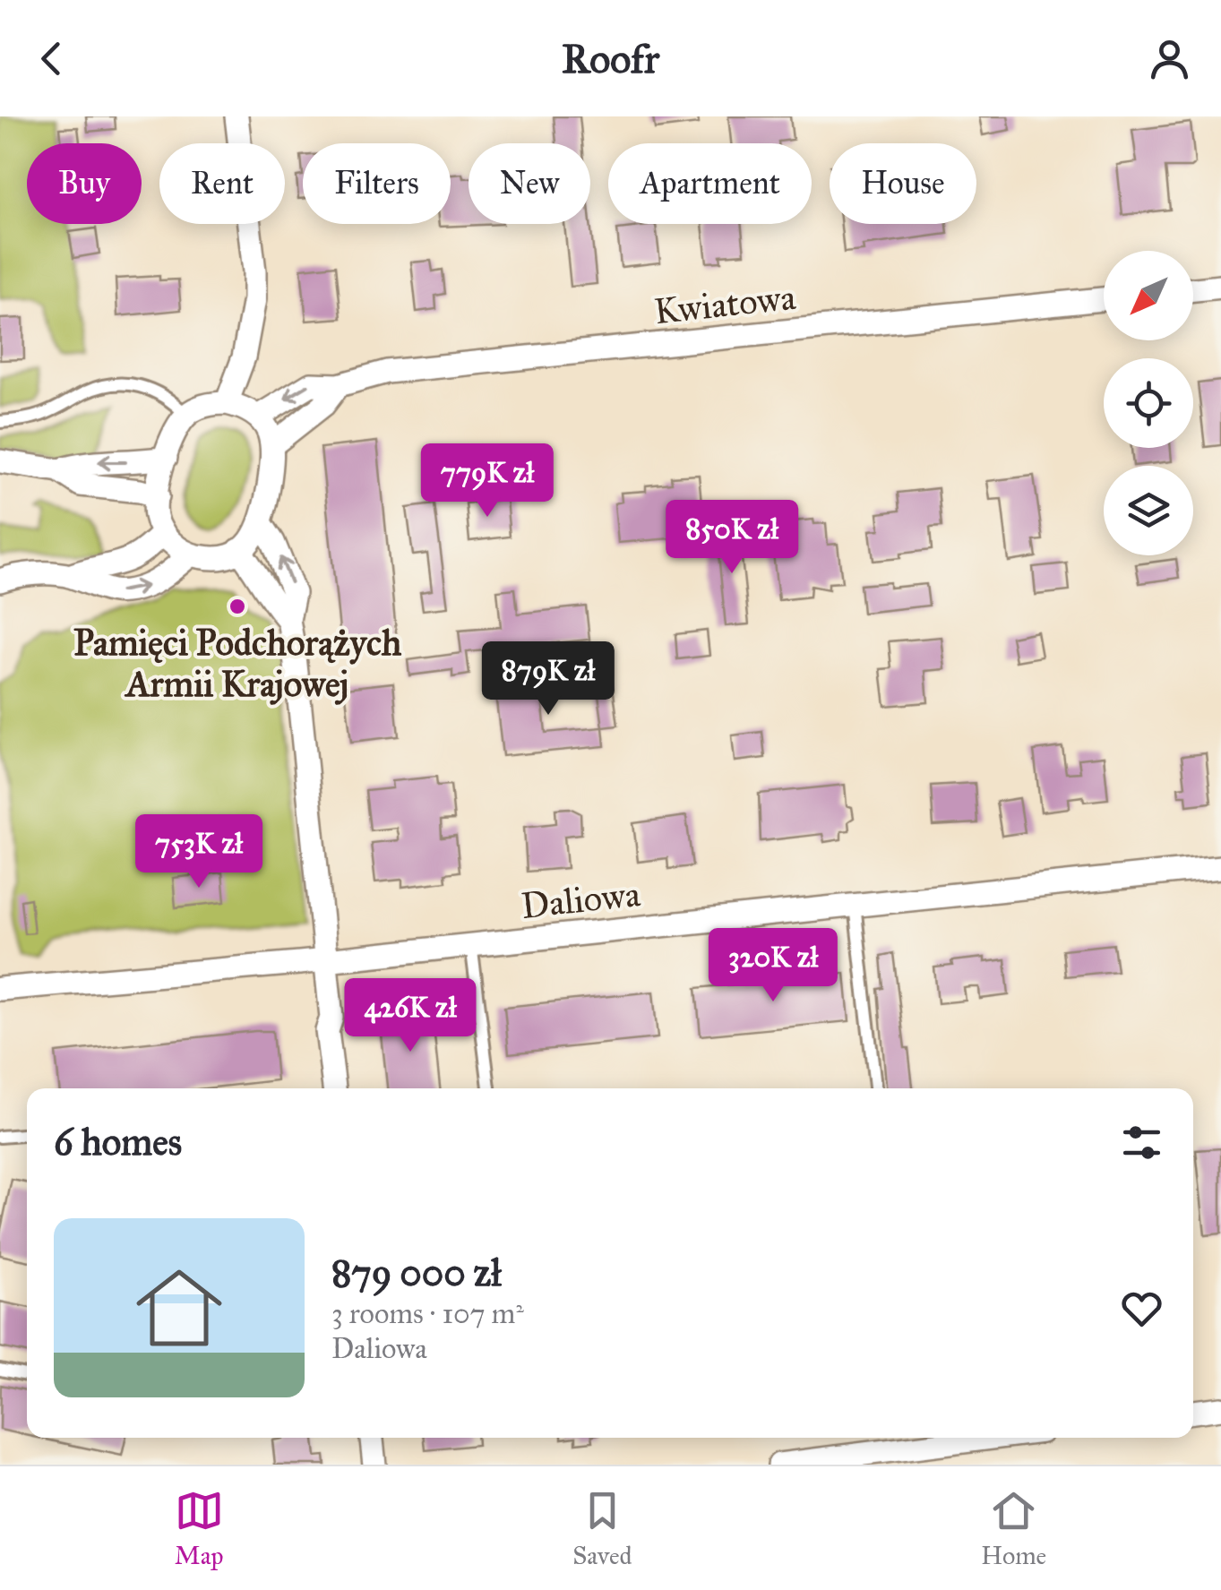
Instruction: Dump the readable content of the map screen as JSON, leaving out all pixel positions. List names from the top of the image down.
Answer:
{
  "streets": {
    "street": ["Kwiatowa", "Daliowa"]
  },
  "places": ["Pamięci Podchorążych Armii Krajowej"],
  "north": "bottom left",
  "page": {
    "header": "Roofr",
    "chip": [
      "Buy",
      "Rent",
      "Filters",
      "New",
      "Apartment",
      "House"
    ],
    "price": [
      "779K zł",
      "850K zł",
      "879K zł",
      "753K zł",
      "320K zł",
      "426K zł"
    ],
    "heading": "6 homes",
    "list": [
      {
        "name": "879 000 zł",
        "note": "3 rooms · 107 m² · Daliowa"
      }
    ],
    "tabs": ["Map", "Saved", "Home"]
  }
}
